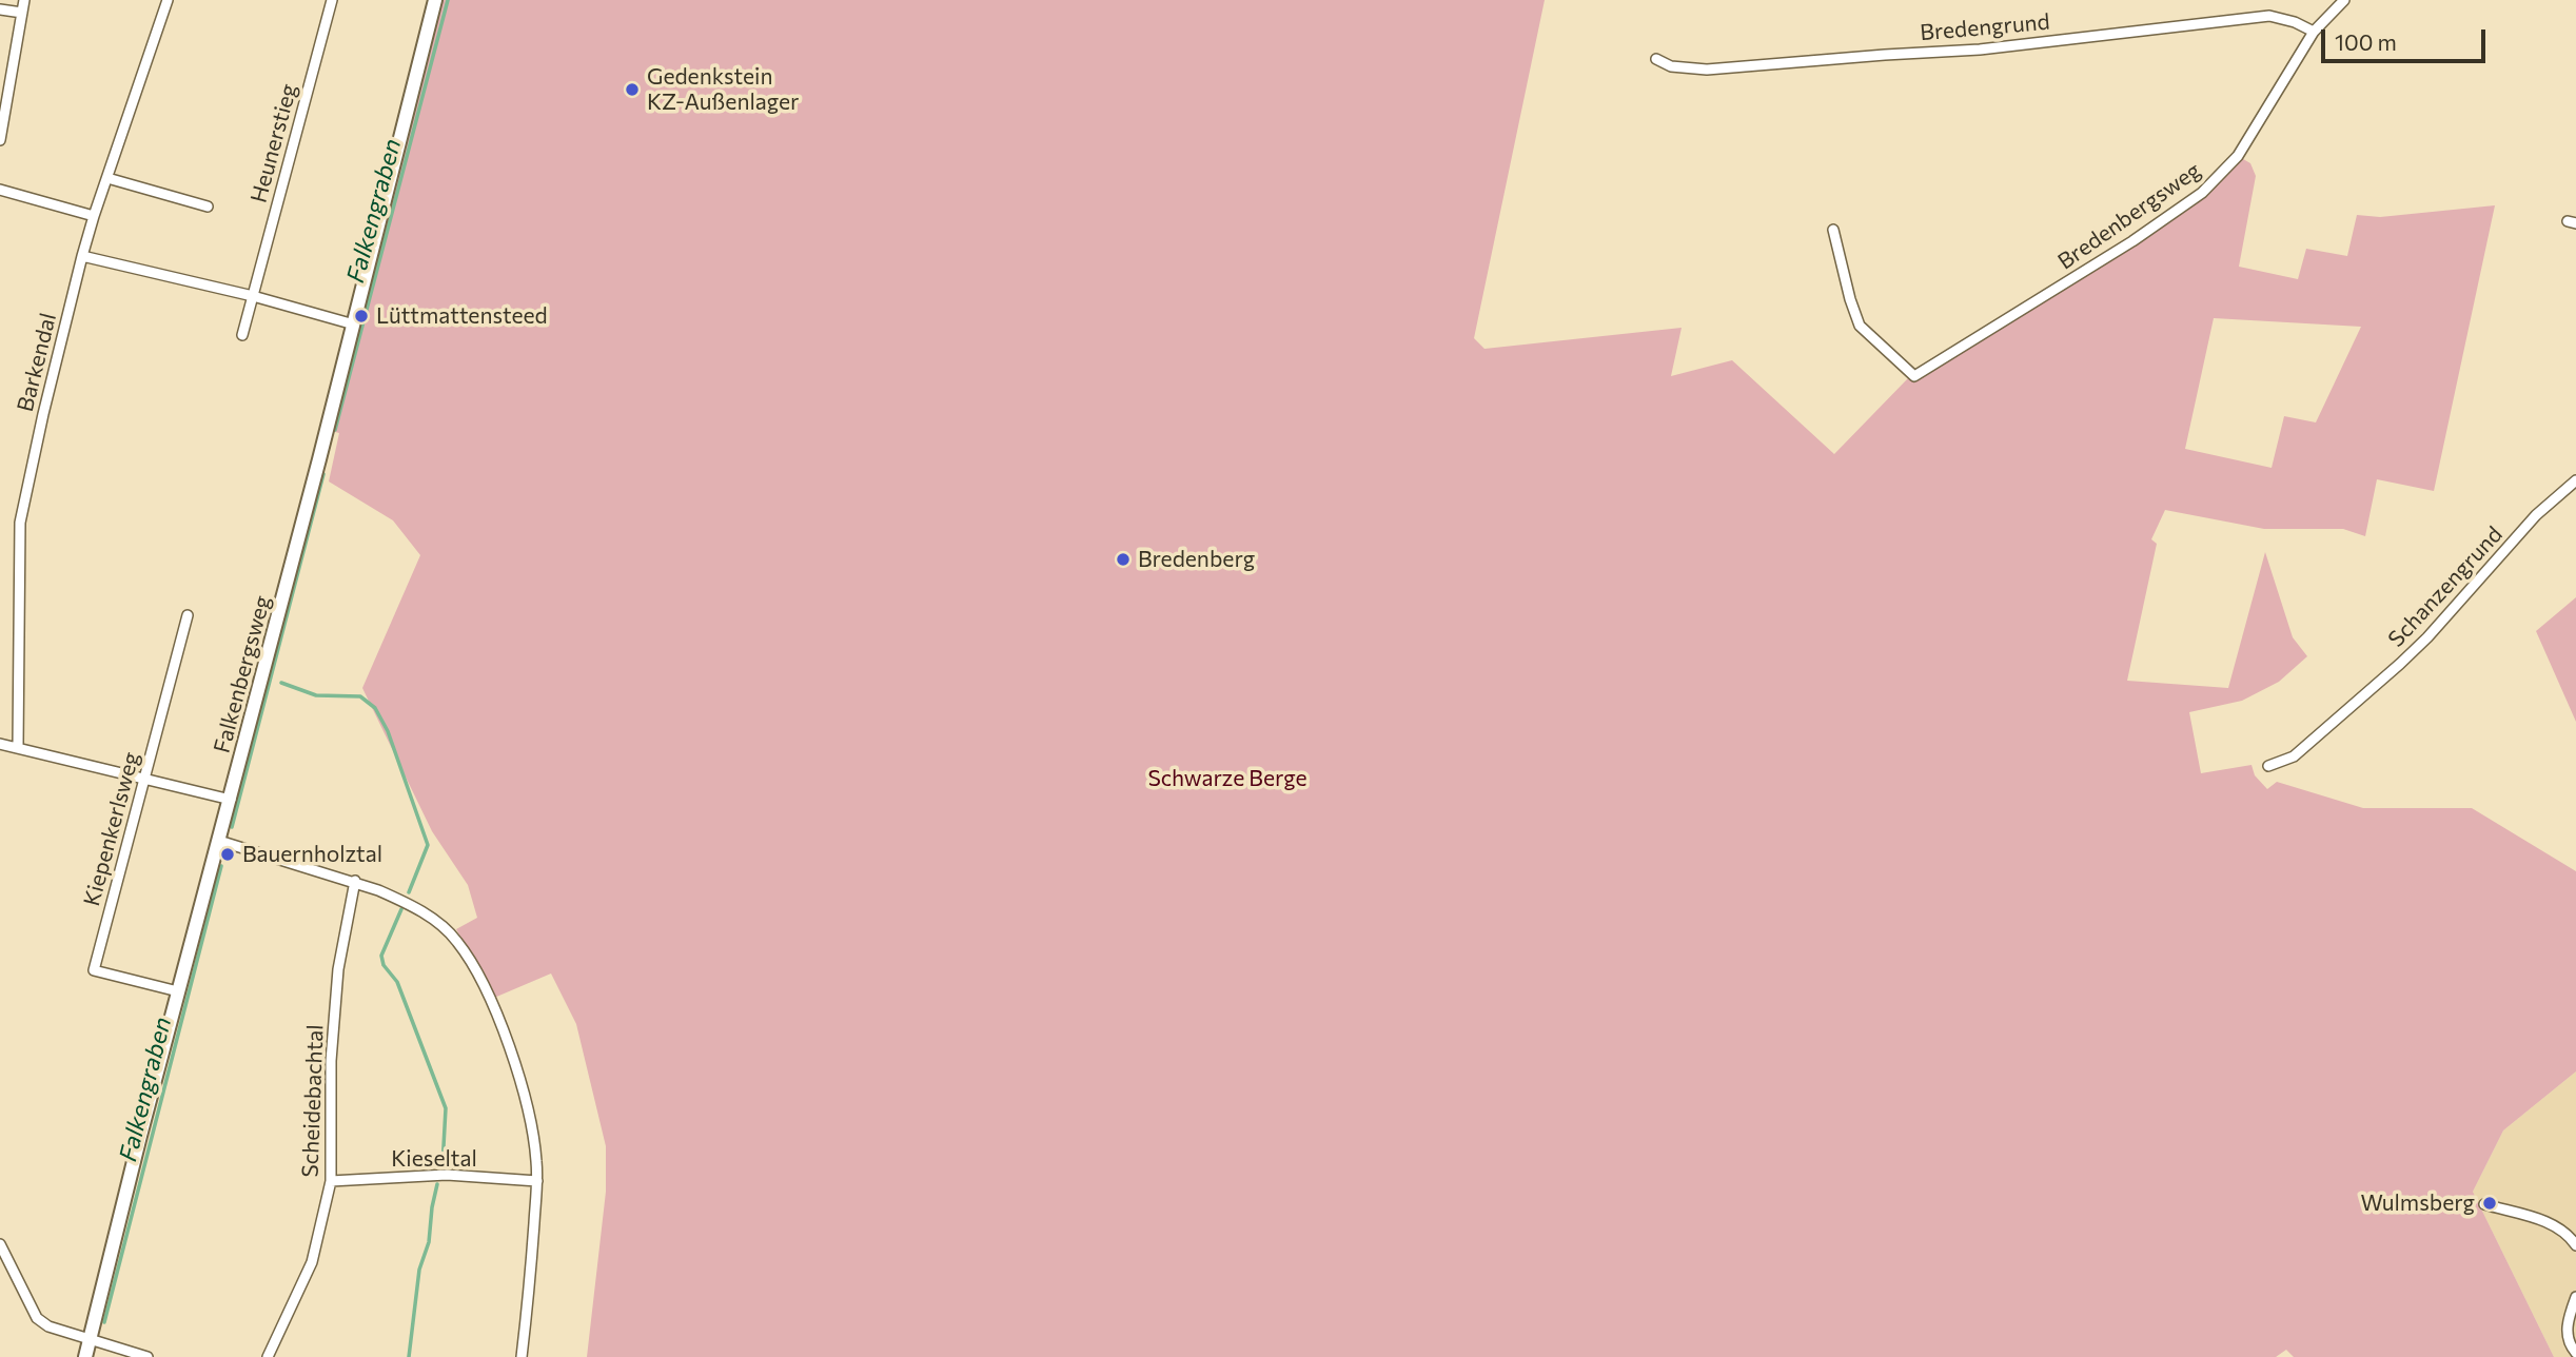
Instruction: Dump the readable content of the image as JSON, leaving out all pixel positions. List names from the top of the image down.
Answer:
{
  "streets": {
    "street": [
      "Bredengrund",
      "Heunerstieg",
      "Bredenbergsweg",
      "Barkendal",
      "Schanzengrund",
      "Falkenbergsweg",
      "Kiepenkerlsweg",
      "Scheidebachtal",
      "Kieseltal"
    ]
  },
  "crossings": [
    ["Bredengrund", "Bredenbergsweg"],
    ["Falkenbergsweg", "Kiepenkerlsweg"],
    ["Scheidebachtal", "Kieseltal"]
  ],
  "water": ["Falkengraben"],
  "parks": ["Schwarze Berge"],
  "places": [
    "Gedenkstein KZ-Außenlager",
    "Lüttmattensteed",
    "Bredenberg",
    "Bauernholztal",
    "Wulmsberg"
  ],
  "scale_bar": "100 m"
}
